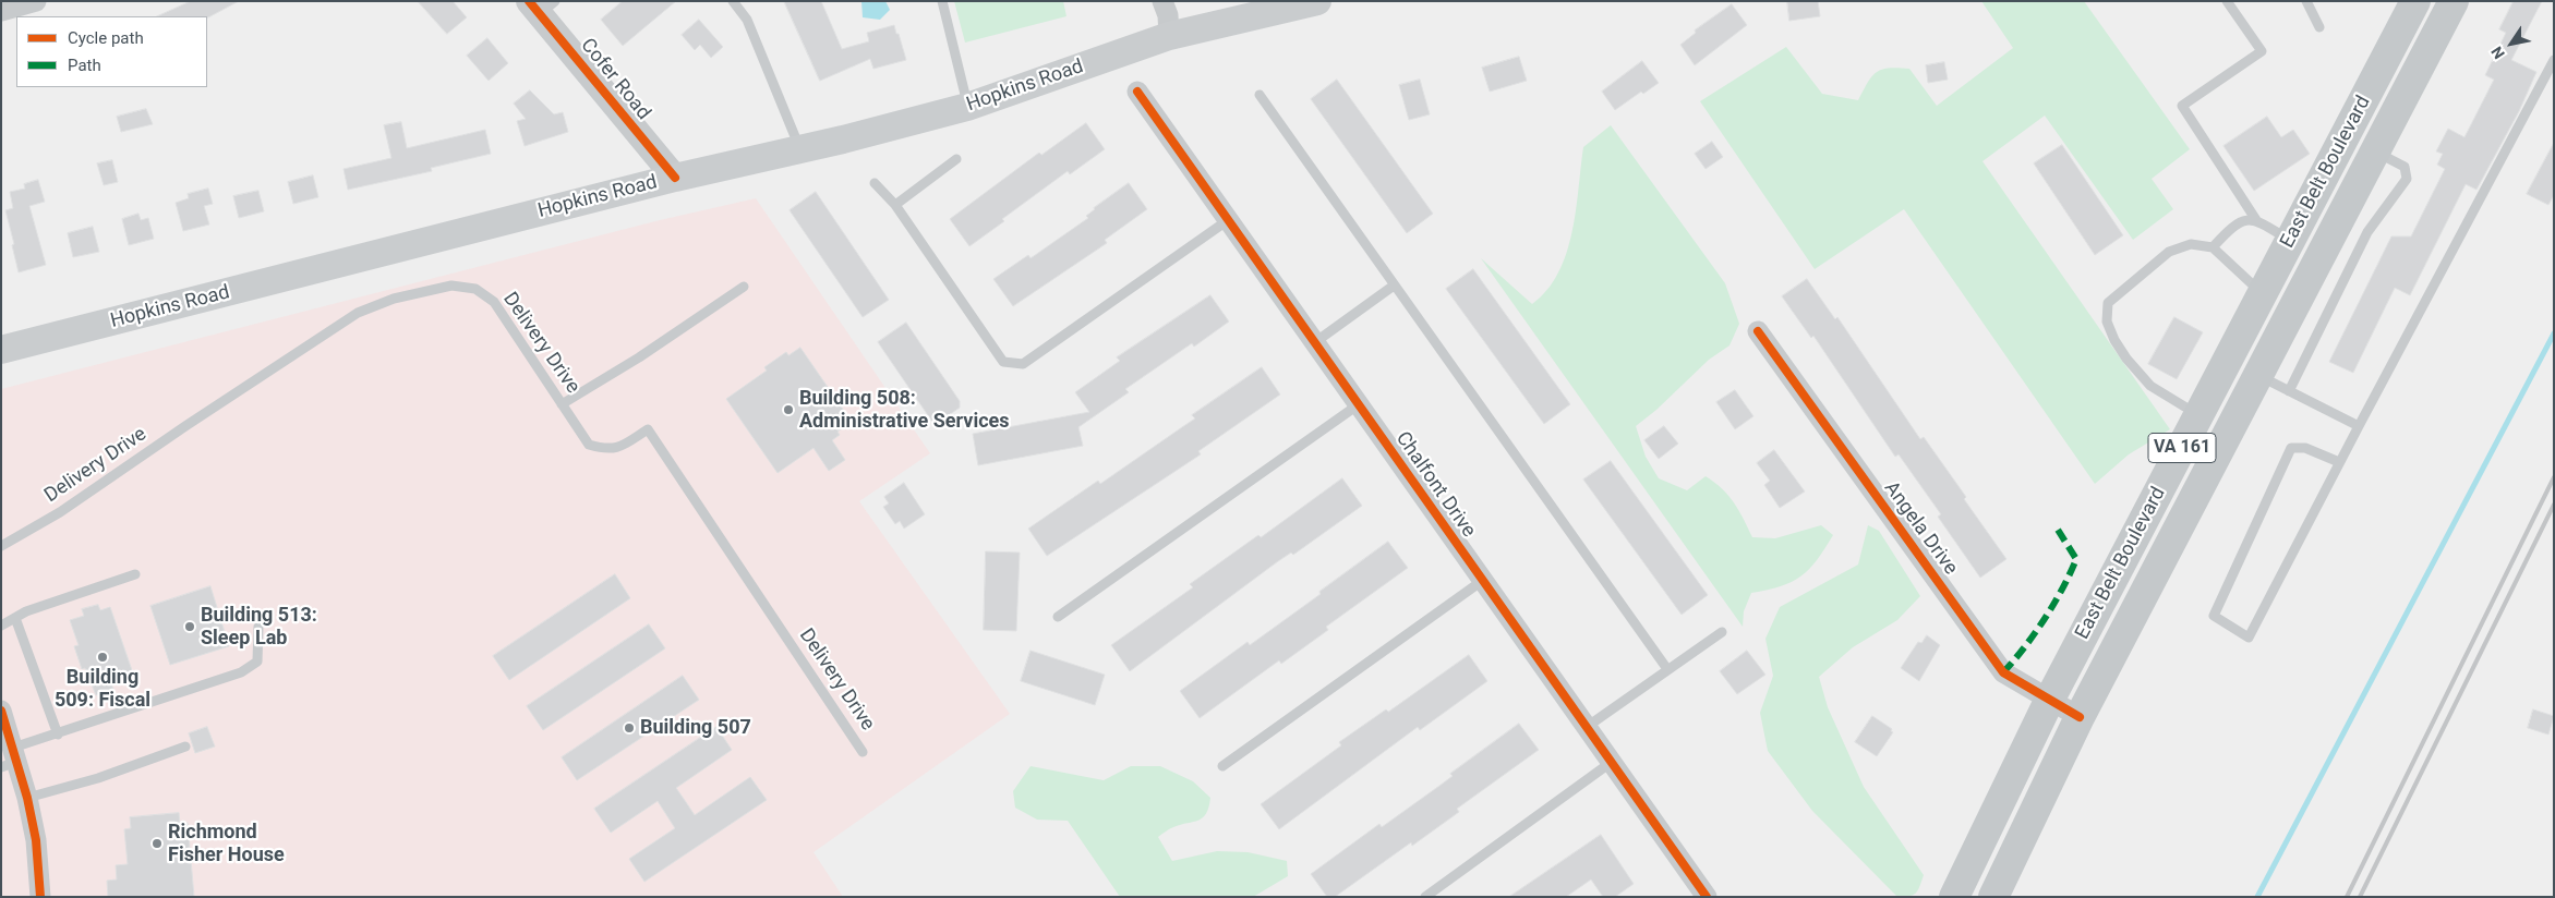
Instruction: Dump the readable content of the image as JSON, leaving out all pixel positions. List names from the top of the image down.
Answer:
{
  "streets": {
    "main road": ["Hopkins Road", "East Belt Boulevard", "VA 161"],
    "street": ["Cofer Road", "Chalfont Drive", "Angela Drive"],
    "lane": ["Delivery Drive"]
  },
  "crossings": [
    ["Cofer Road", "Hopkins Road"],
    ["East Belt Boulevard", "Angela Drive"]
  ],
  "places": [
    "Building 508: Administrative Services",
    "Building 513: Sleep Lab",
    "Building 509: Fiscal",
    "Building 507",
    "Richmond Fisher House"
  ],
  "legend": ["Cycle path", "Path"],
  "north": "bottom left"
}
